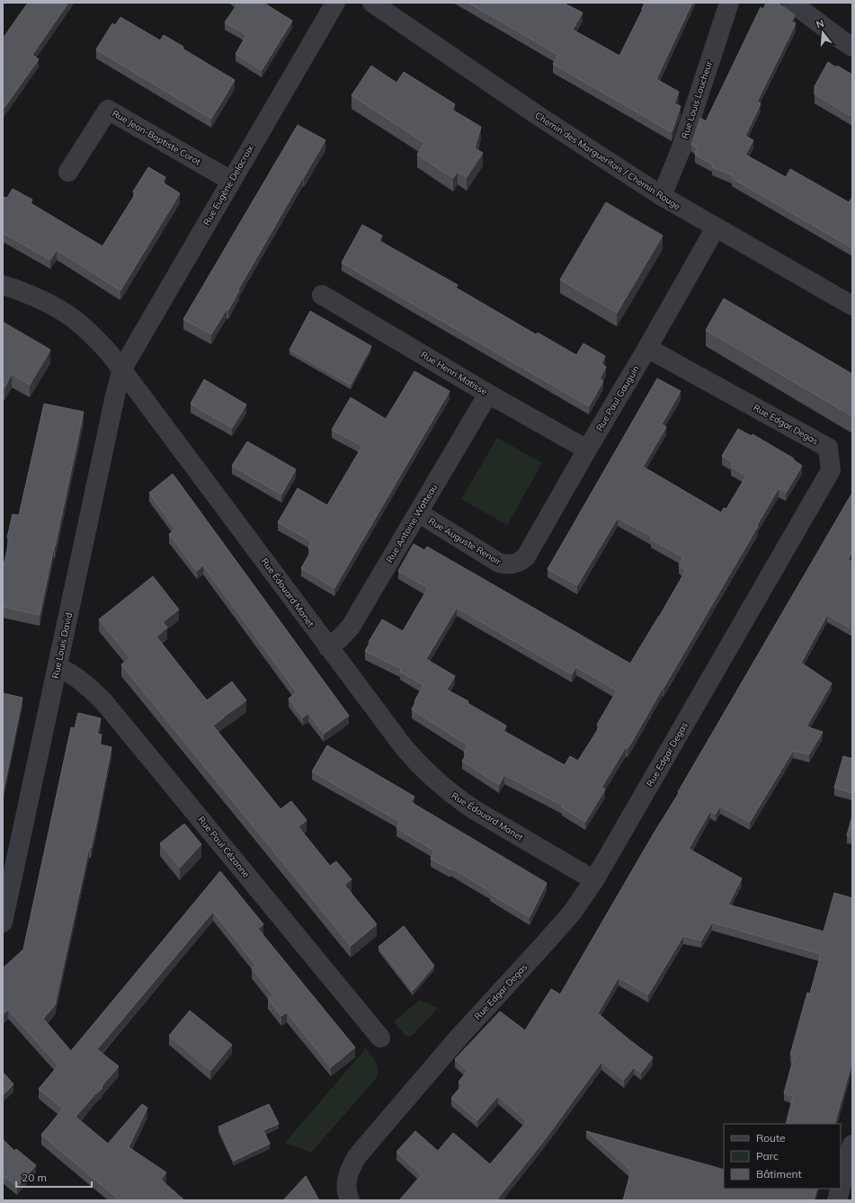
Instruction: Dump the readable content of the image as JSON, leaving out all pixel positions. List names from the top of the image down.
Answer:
{
  "streets": {
    "street": [
      "Rue Louis Loucheur",
      "Rue Jean-Baptiste Corot",
      "Chemin des Margueritois / Chemin Rouge",
      "Rue Eugène Delacroix",
      "Rue Henri Matisse",
      "Rue Paul Gauguin",
      "Rue Edgar Degas",
      "Rue Antoine Watteau",
      "Rue Auguste Renoir",
      "Rue Édouard Manet",
      "Rue Louis David",
      "Rue Paul Cézanne"
    ]
  },
  "crossings": [
    ["Rue Louis Loucheur", "Chemin des Margueritois / Chemin Rouge"],
    ["Rue Jean-Baptiste Corot", "Rue Eugène Delacroix"],
    ["Chemin des Margueritois / Chemin Rouge", "Rue Paul Gauguin"],
    ["Rue Eugène Delacroix", "Rue Édouard Manet"],
    ["Rue Eugène Delacroix", "Rue Louis David"],
    ["Rue Henri Matisse", "Rue Paul Gauguin"],
    ["Rue Henri Matisse", "Rue Antoine Watteau"],
    ["Rue Paul Gauguin", "Rue Edgar Degas"],
    ["Rue Paul Gauguin", "Rue Auguste Renoir"],
    ["Rue Edgar Degas", "Rue Édouard Manet"],
    ["Rue Antoine Watteau", "Rue Auguste Renoir"],
    ["Rue Antoine Watteau", "Rue Édouard Manet"],
    ["Rue Édouard Manet", "Rue Louis David"],
    ["Rue Louis David", "Rue Paul Cézanne"]
  ],
  "legend": ["Route", "Parc", "Bâtiment"],
  "scale_bar": "20 m",
  "north": "top"
}
